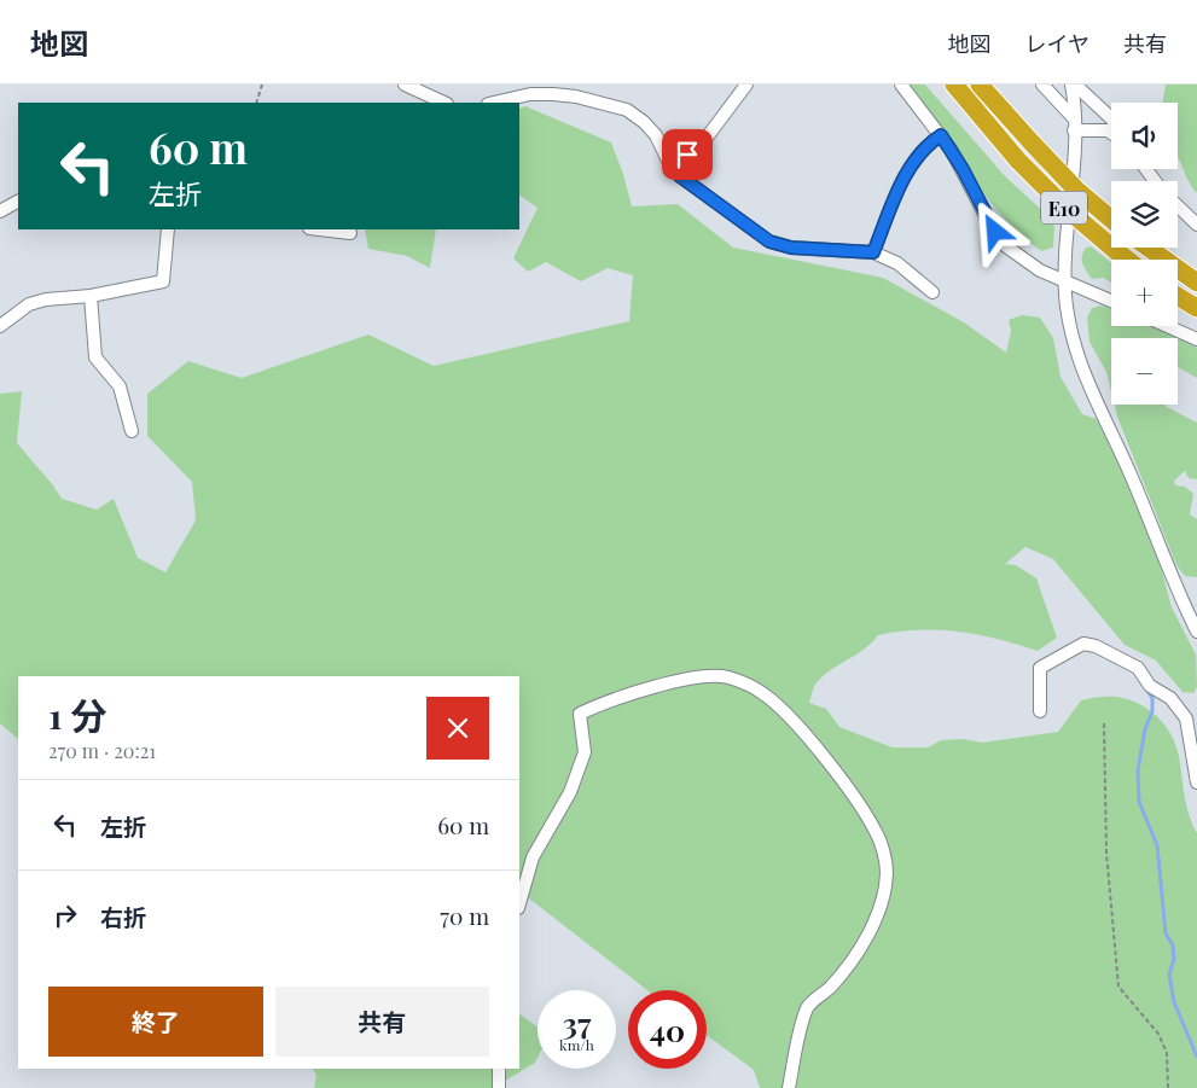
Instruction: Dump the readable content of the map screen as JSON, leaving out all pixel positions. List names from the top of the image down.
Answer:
{
  "streets": {
    "highway": ["E10"]
  },
  "page": {
    "header": "地図",
    "nav": ["地図", "レイヤ", "共有"],
    "map_buttons": ["+", "−"],
    "turn": ["60 m", "左折"],
    "heading": ["1 分", "270 m · 20:21"],
    "list": [
      {
        "name": "左折",
        "value": "60 m"
      },
      {
        "name": "右折",
        "value": "70 m"
      }
    ],
    "buttons": ["終了", "共有"],
    "speed": "37 km/h",
    "limit": "40"
  }
}
